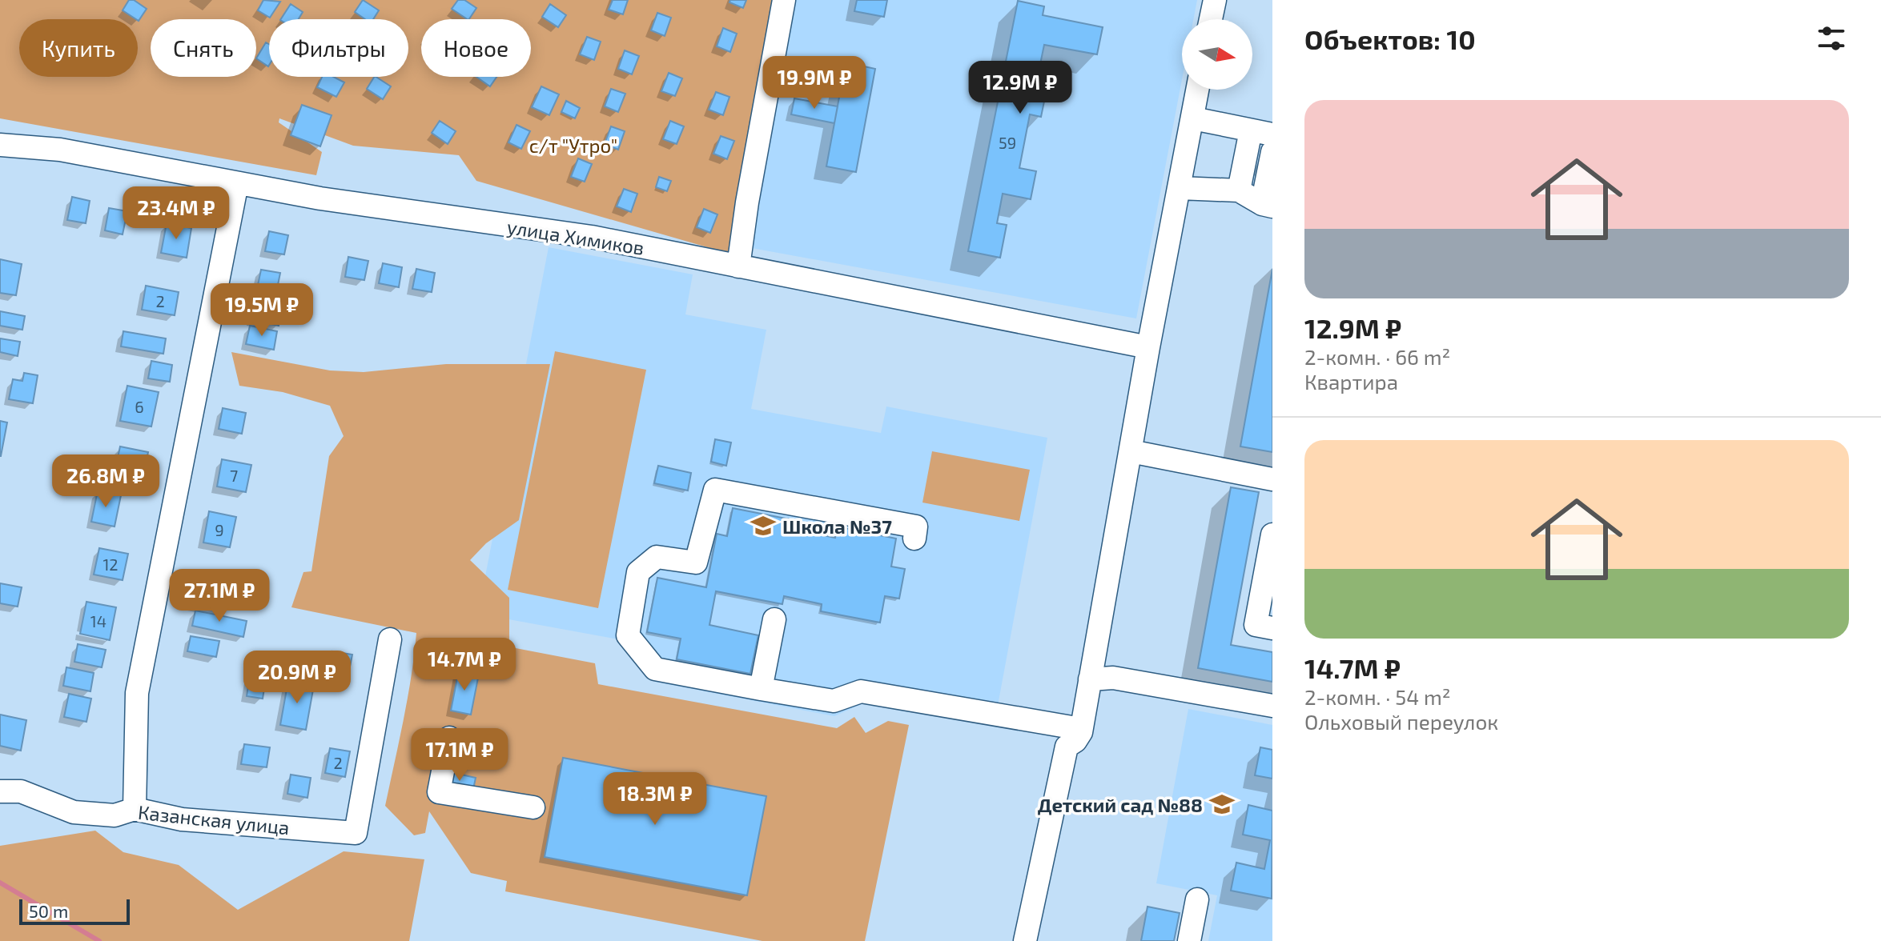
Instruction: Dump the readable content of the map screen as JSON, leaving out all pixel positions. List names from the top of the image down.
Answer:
{
  "streets": {
    "street": ["улица Химиков", "Казанская улица"]
  },
  "parks": ["с/т \"Утро\""],
  "places": {
    "school or university": ["Школа №37", "Детский сад №88"]
  },
  "house_numbers": [
    "59",
    "2",
    "6",
    "7",
    "9",
    "12",
    "14",
    "2"
  ],
  "scale_bar": "50 m",
  "north": "right",
  "page": {
    "heading": "Объектов: 10",
    "chip": [
      "Купить",
      "Снять",
      "Фильтры",
      "Новое"
    ],
    "price": [
      "19.9M ₽",
      "12.9M ₽",
      "23.4M ₽",
      "19.5M ₽",
      "26.8M ₽",
      "27.1M ₽",
      "14.7M ₽",
      "20.9M ₽",
      "17.1M ₽",
      "18.3M ₽"
    ],
    "list": [
      {
        "name": "12.9M ₽",
        "note": "2-комн. · 66 m² · Квартира"
      },
      {
        "name": "14.7M ₽",
        "note": "2-комн. · 54 m² · Ольховый переулок"
      }
    ],
    "scale": "50 m"
  }
}
